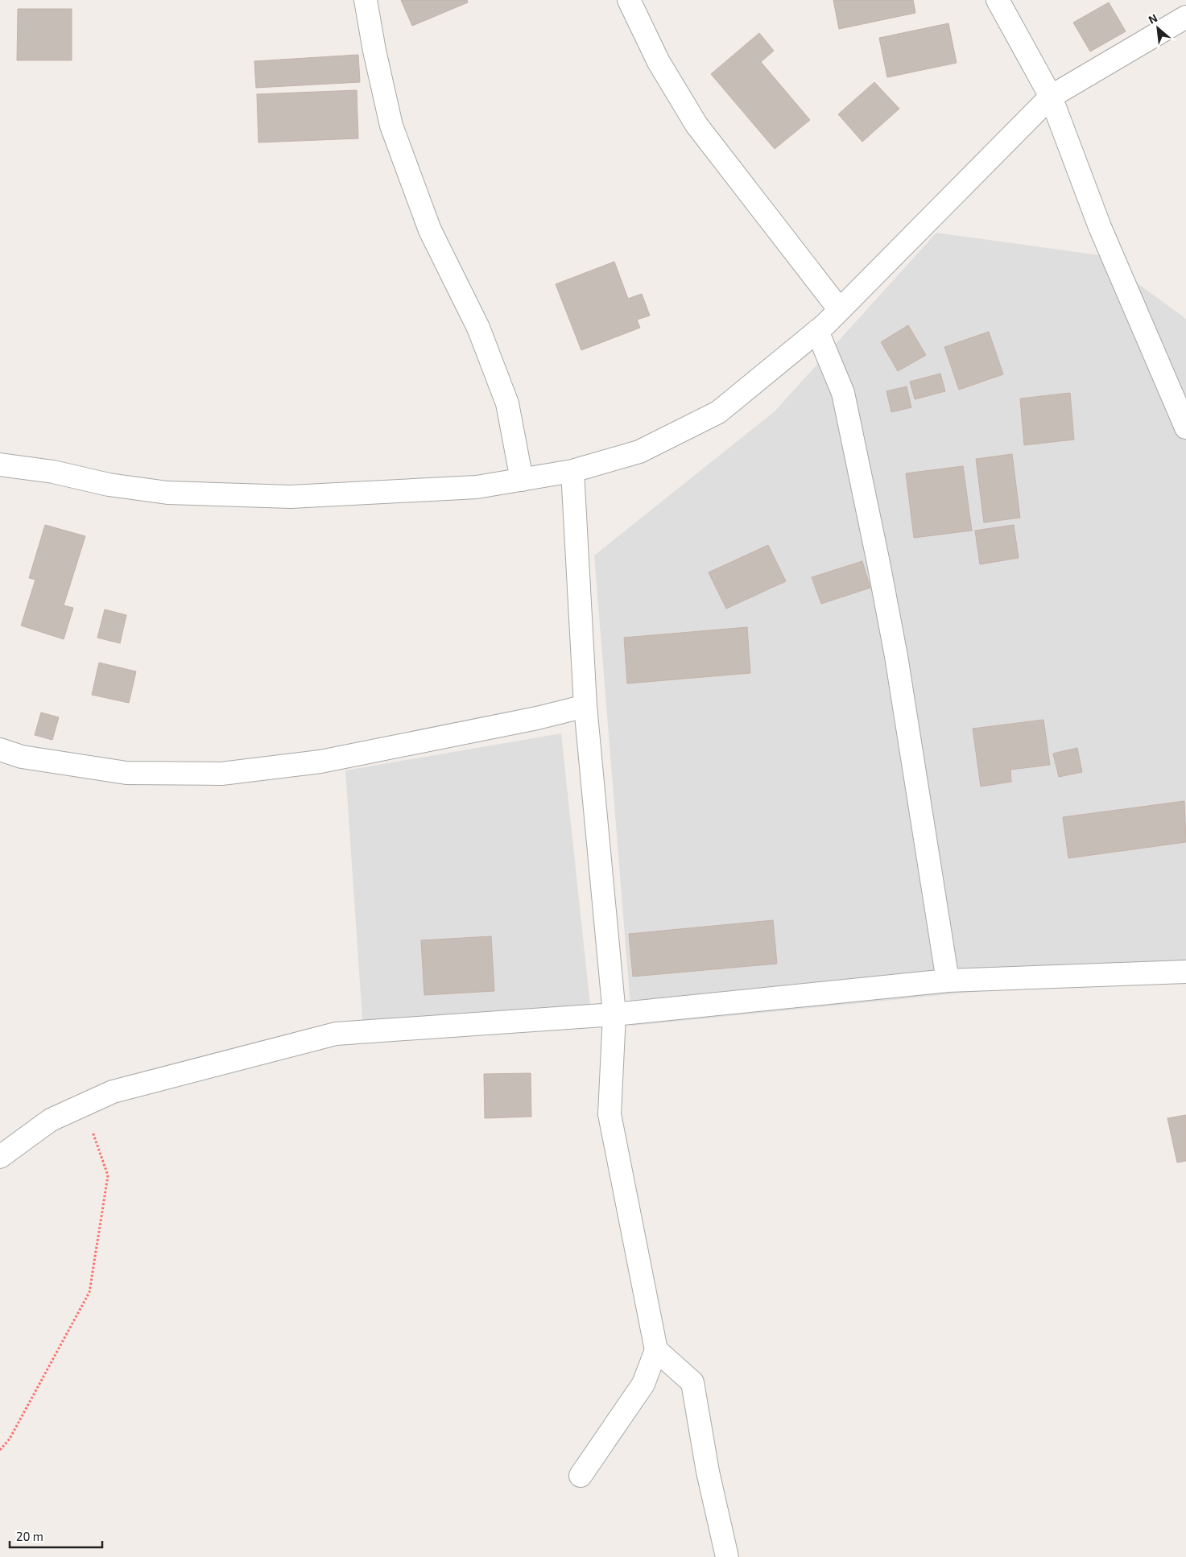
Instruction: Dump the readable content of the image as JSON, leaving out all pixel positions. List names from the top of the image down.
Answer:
{
  "scale_bar": "20 m",
  "north": "top left"
}
